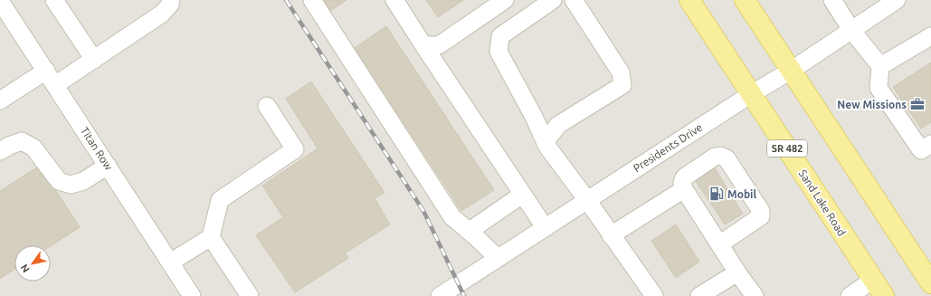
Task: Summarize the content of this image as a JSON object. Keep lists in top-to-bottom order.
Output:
{
  "streets": {
    "main road": ["SR 482", "Sand Lake Road"],
    "street": ["Presidents Drive", "Titan Row"]
  },
  "crossings": [
    ["Presidents Drive", "Sand Lake Road"]
  ],
  "places": {
    "office": ["New Missions"],
    "fuel station": ["Mobil"]
  },
  "north": "bottom left"
}
